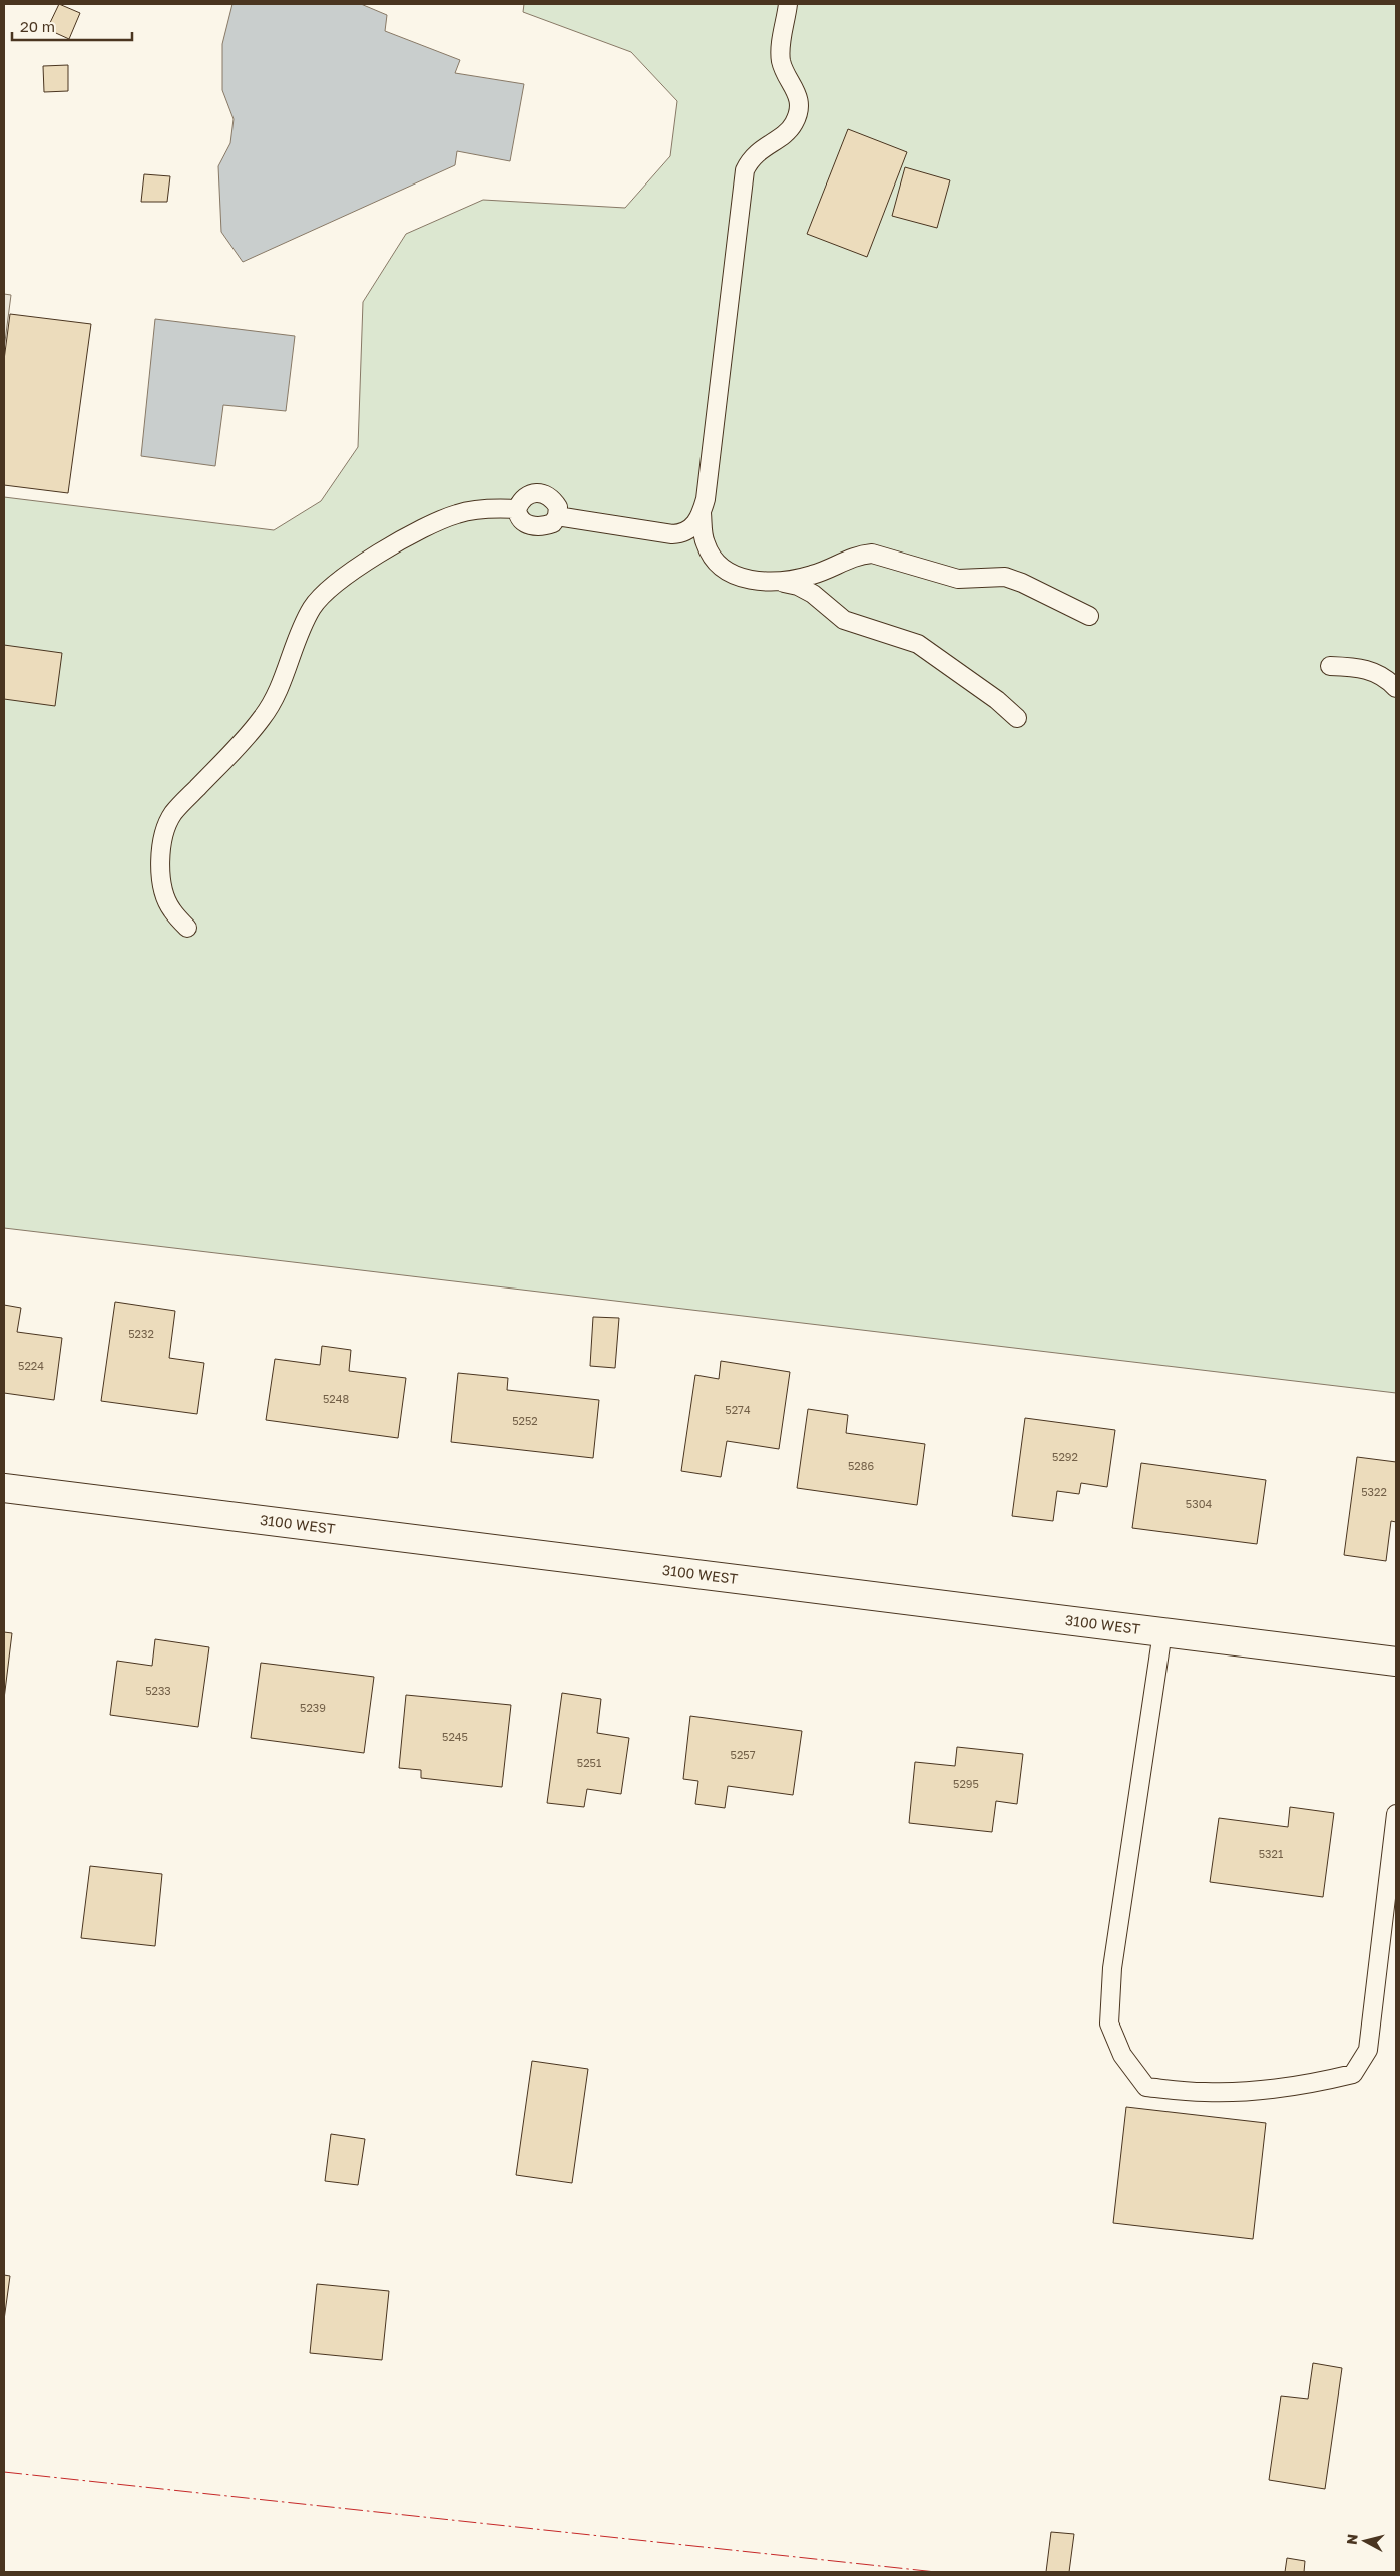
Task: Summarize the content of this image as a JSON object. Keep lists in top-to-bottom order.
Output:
{
  "streets": {
    "street": ["3100 WEST"]
  },
  "house_numbers": [
    "5232",
    "5224",
    "5248",
    "5274",
    "5252",
    "5292",
    "5286",
    "5322",
    "5304",
    "5233",
    "5239",
    "5245",
    "5257",
    "5251",
    "5295",
    "5321"
  ],
  "scale_bar": "20 m",
  "north": "left"
}
